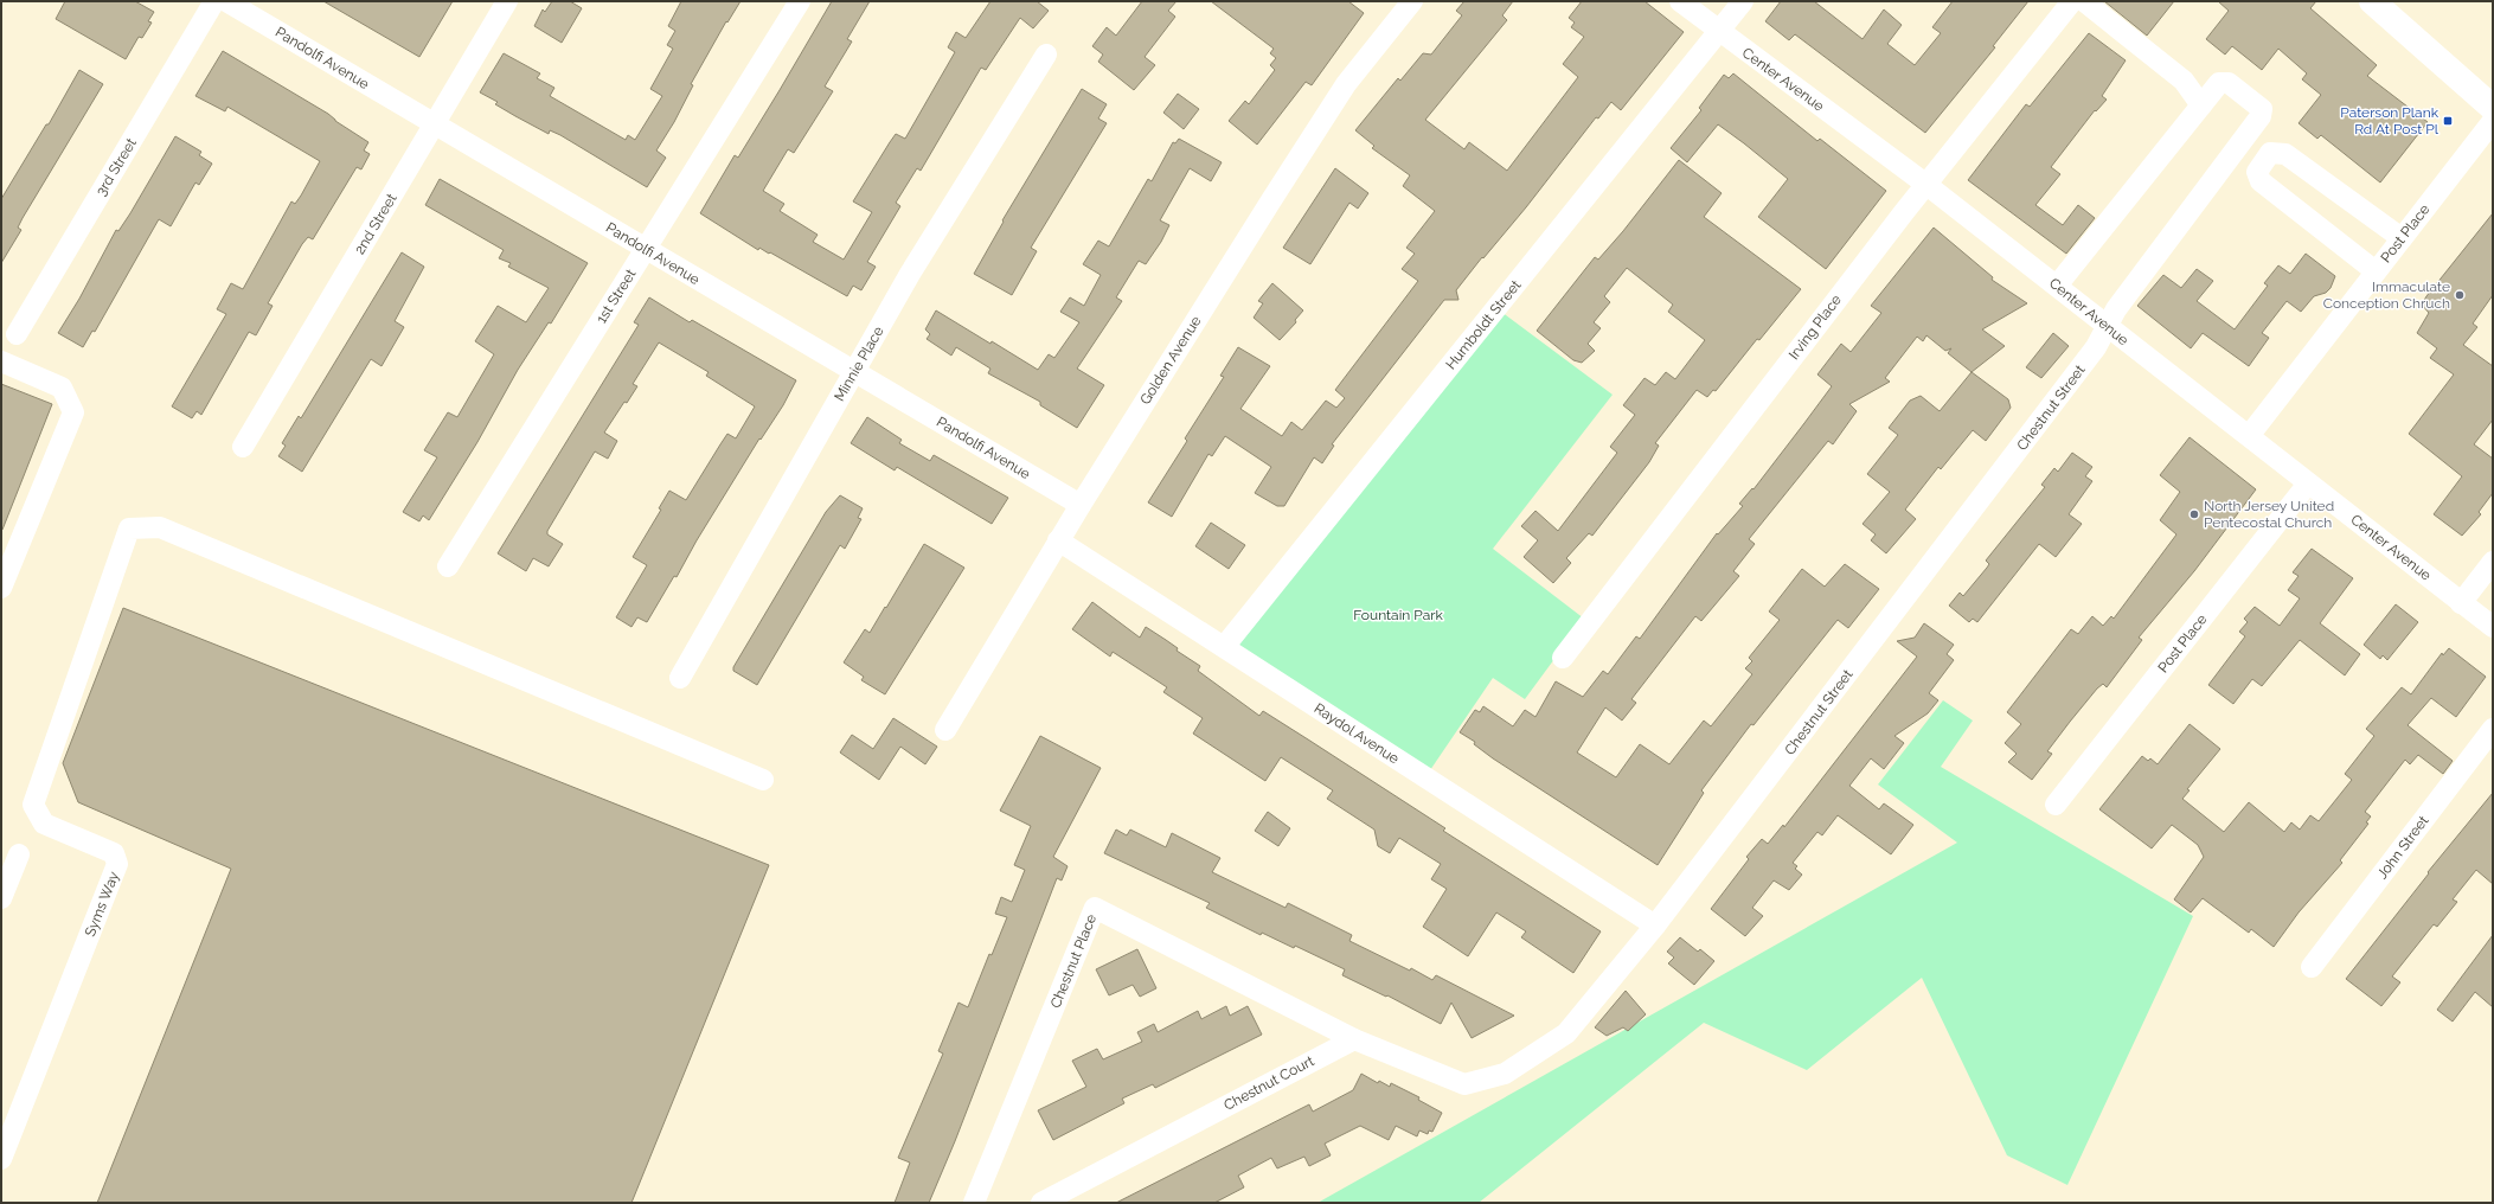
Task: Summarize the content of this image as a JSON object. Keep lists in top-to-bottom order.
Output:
{
  "streets": {
    "street": [
      "Pandolfi Avenue",
      "Center Avenue",
      "3rd Street",
      "2nd Street",
      "Post Place",
      "1st Street",
      "Humboldt Street",
      "Irving Place",
      "Golden Avenue",
      "Minnie Place",
      "Chestnut Street",
      "Raydol Avenue",
      "John Street",
      "Syms Way",
      "Chestnut Place",
      "Chestnut Court"
    ]
  },
  "crossings": [
    ["Pandolfi Avenue", "2nd Street"],
    ["Pandolfi Avenue", "1st Street"],
    ["Pandolfi Avenue", "Golden Avenue"],
    ["Pandolfi Avenue", "Minnie Place"],
    ["Center Avenue", "Post Place"],
    ["Center Avenue", "Humboldt Street"],
    ["Center Avenue", "Irving Place"],
    ["Center Avenue", "Chestnut Street"],
    ["Humboldt Street", "Raydol Avenue"],
    ["Golden Avenue", "Raydol Avenue"],
    ["Chestnut Street", "Raydol Avenue"],
    ["Chestnut Street", "Chestnut Place"],
    ["Chestnut Street", "Chestnut Court"],
    ["Chestnut Place", "Chestnut Court"]
  ],
  "parks": ["Fountain Park"],
  "places": {
    "transit": ["Paterson Plank Rd At Post Pl"],
    "other": ["Immaculate Conception Chruch", "North Jersey United Pentecostal Church"]
  }
}
